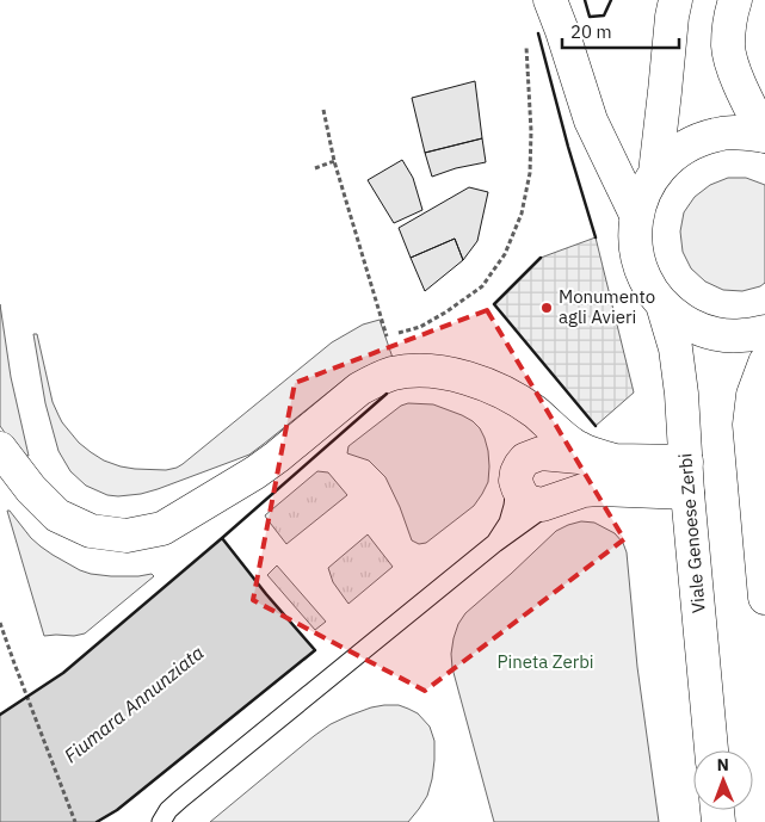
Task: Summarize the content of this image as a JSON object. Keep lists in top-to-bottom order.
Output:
{
  "streets": {
    "street": ["Viale Genoese Zerbi"]
  },
  "water": ["Fiumara Annunziata"],
  "parks": ["Pineta Zerbi"],
  "places": ["Monumento agli Avieri"],
  "scale_bar": "20 m",
  "north": "top"
}
